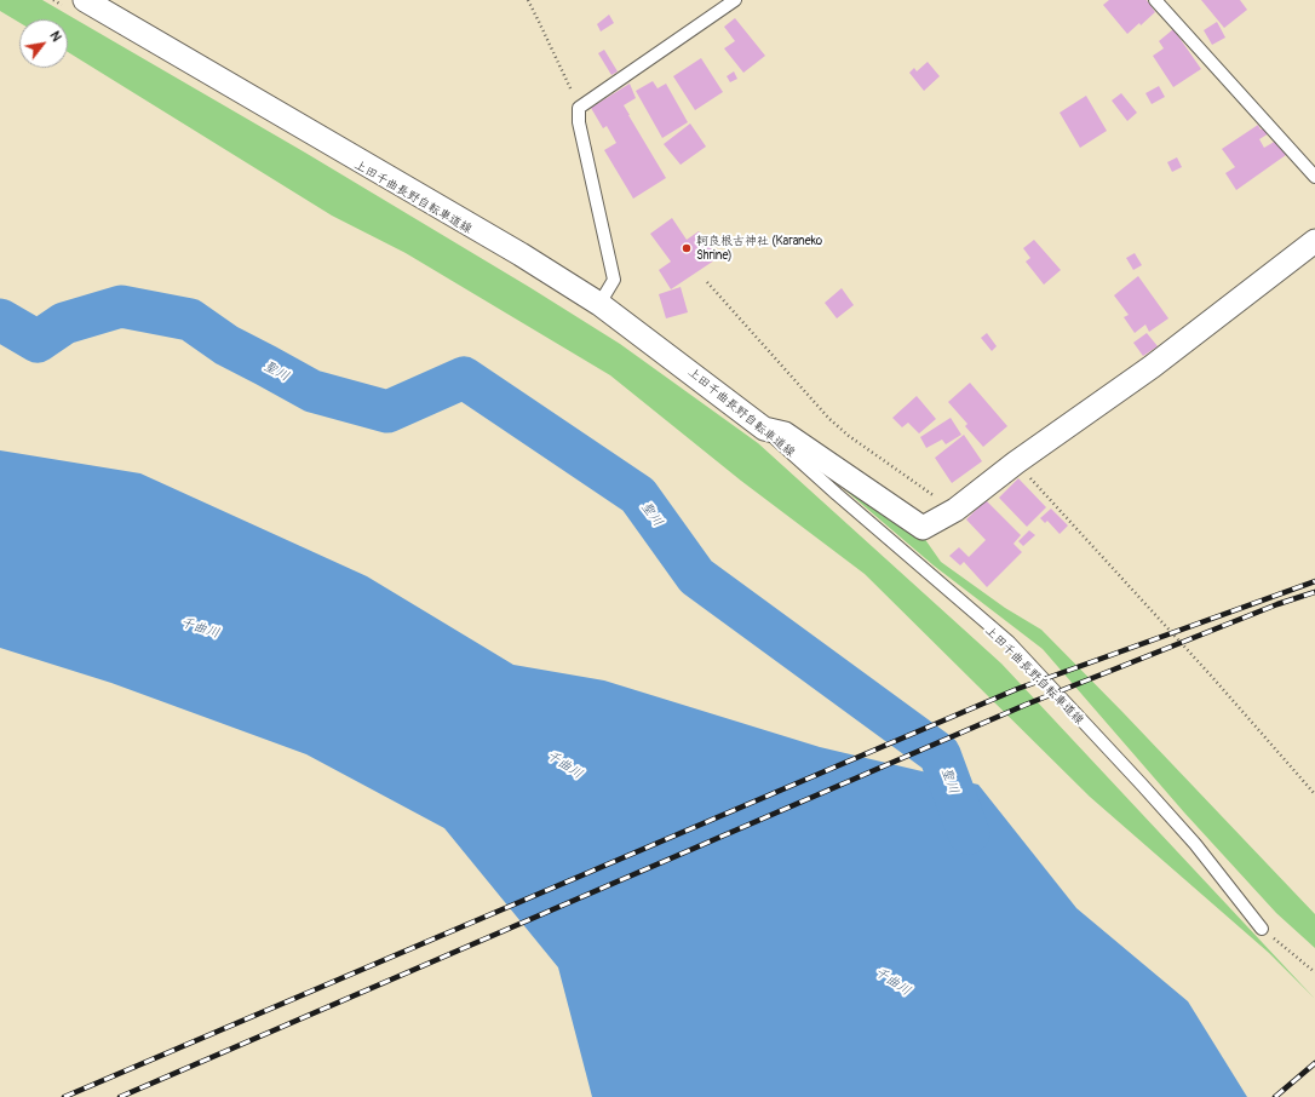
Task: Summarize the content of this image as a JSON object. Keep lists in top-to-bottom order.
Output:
{
  "water": ["聖川", "千曲川"],
  "places": ["軻良根古神社 (Karaneko Shrine)"],
  "north": "top right"
}
